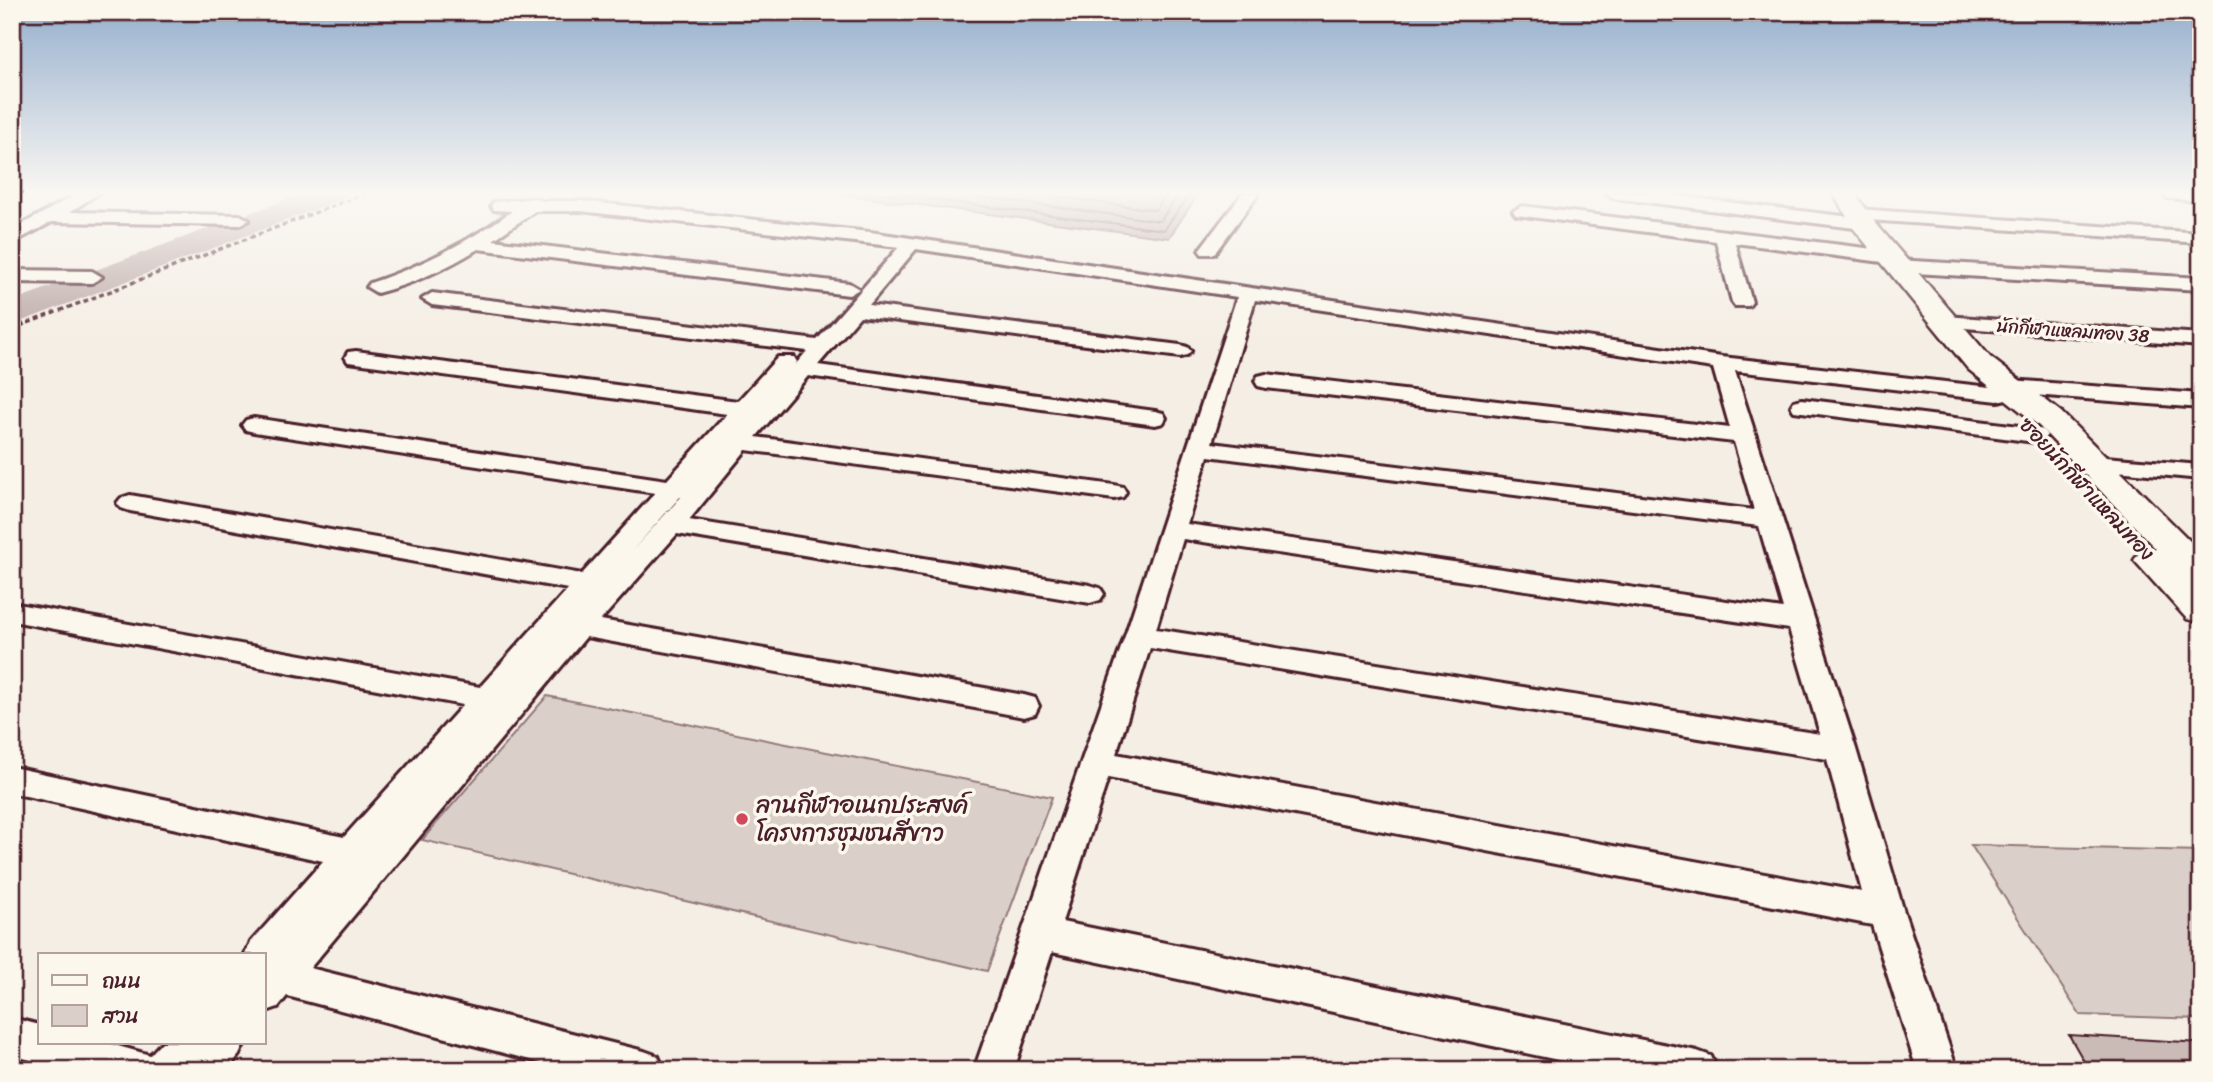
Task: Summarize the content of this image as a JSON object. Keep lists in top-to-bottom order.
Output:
{
  "streets": {
    "street": ["นักกีฬาแหลมทอง 38", "ซอยนักกีฬาแหลมทอง"]
  },
  "crossings": [
    ["นักกีฬาแหลมทอง 38", "ซอยนักกีฬาแหลมทอง"]
  ],
  "places": ["ลานกีฬาอเนกประสงค์ โครงการชุมชนสีขาว"],
  "legend": ["ถนน", "สวน"]
}
